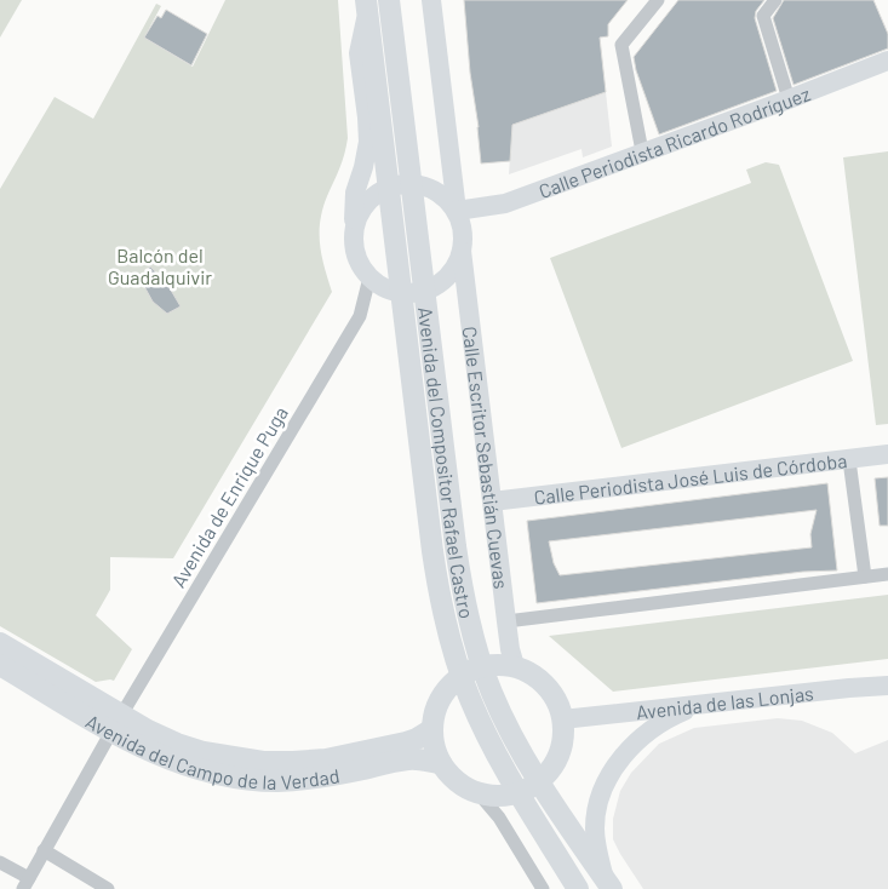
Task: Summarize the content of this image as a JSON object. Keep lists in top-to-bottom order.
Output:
{
  "streets": {
    "main road": ["Avenida del Compositor Rafael Castro", "Avenida del Campo de la Verdad"],
    "street": [
      "Calle Periodista Ricardo Rodríguez",
      "Calle Escritor Sebastián Cuevas",
      "Calle Periodista José Luis de Córdoba",
      "Avenida de Enrique Puga",
      "Avenida de las Lonjas"
    ]
  },
  "crossings": [
    ["Calle Periodista Ricardo Rodríguez", "Calle Escritor Sebastián Cuevas"],
    ["Calle Escritor Sebastián Cuevas", "Calle Periodista José Luis de Córdoba"],
    ["Avenida del Compositor Rafael Castro", "Avenida de Enrique Puga"],
    ["Avenida de Enrique Puga", "Avenida del Campo de la Verdad"]
  ],
  "parks": ["Balcón del Guadalquivir"]
}
